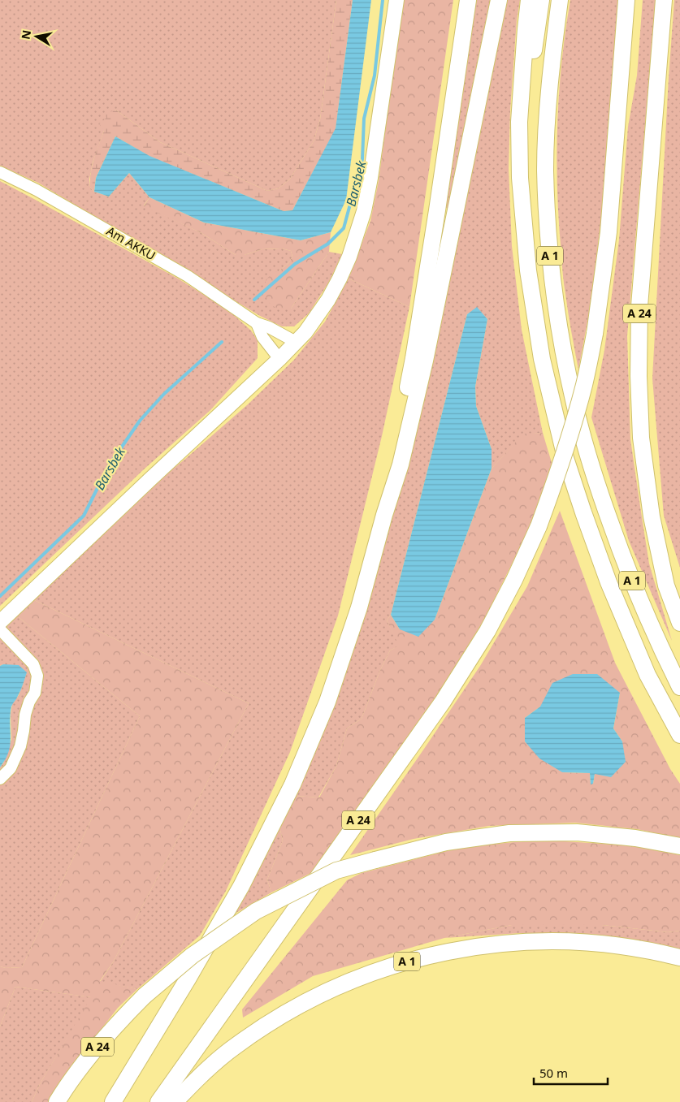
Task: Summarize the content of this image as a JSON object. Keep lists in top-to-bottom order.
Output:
{
  "streets": {
    "highway": ["A 1", "A 24"],
    "street": ["Am AKKU"]
  },
  "water": ["Barsbek"],
  "scale_bar": "50 m",
  "north": "left"
}
